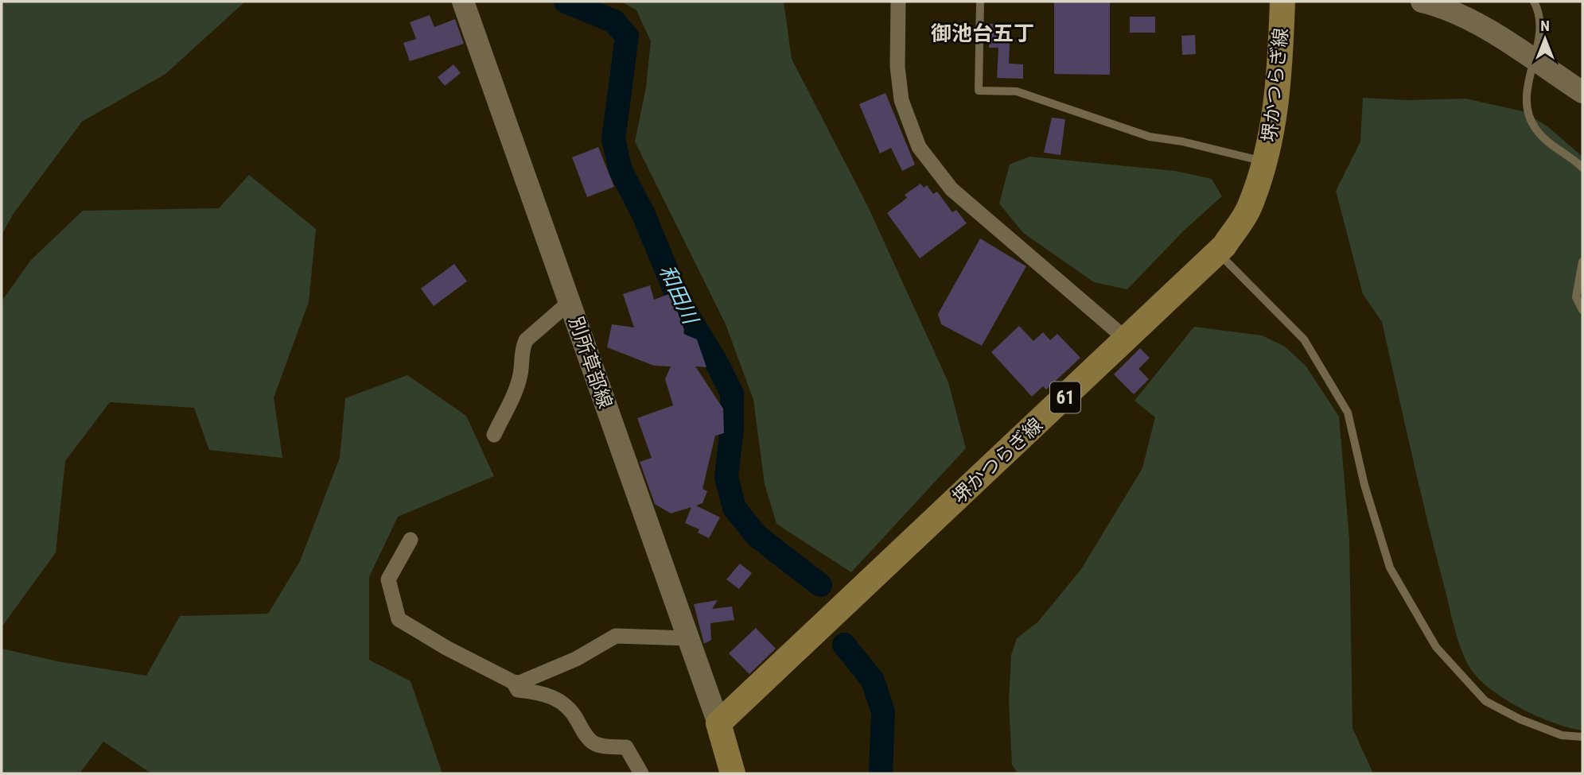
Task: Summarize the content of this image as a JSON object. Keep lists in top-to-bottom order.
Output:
{
  "streets": {
    "main road": ["堺かつらぎ線", "別所草部線", "61"]
  },
  "crossings": [
    ["堺かつらぎ線", "別所草部線"]
  ],
  "districts": ["御池台五丁"],
  "water": ["和田川"],
  "north": "top"
}
